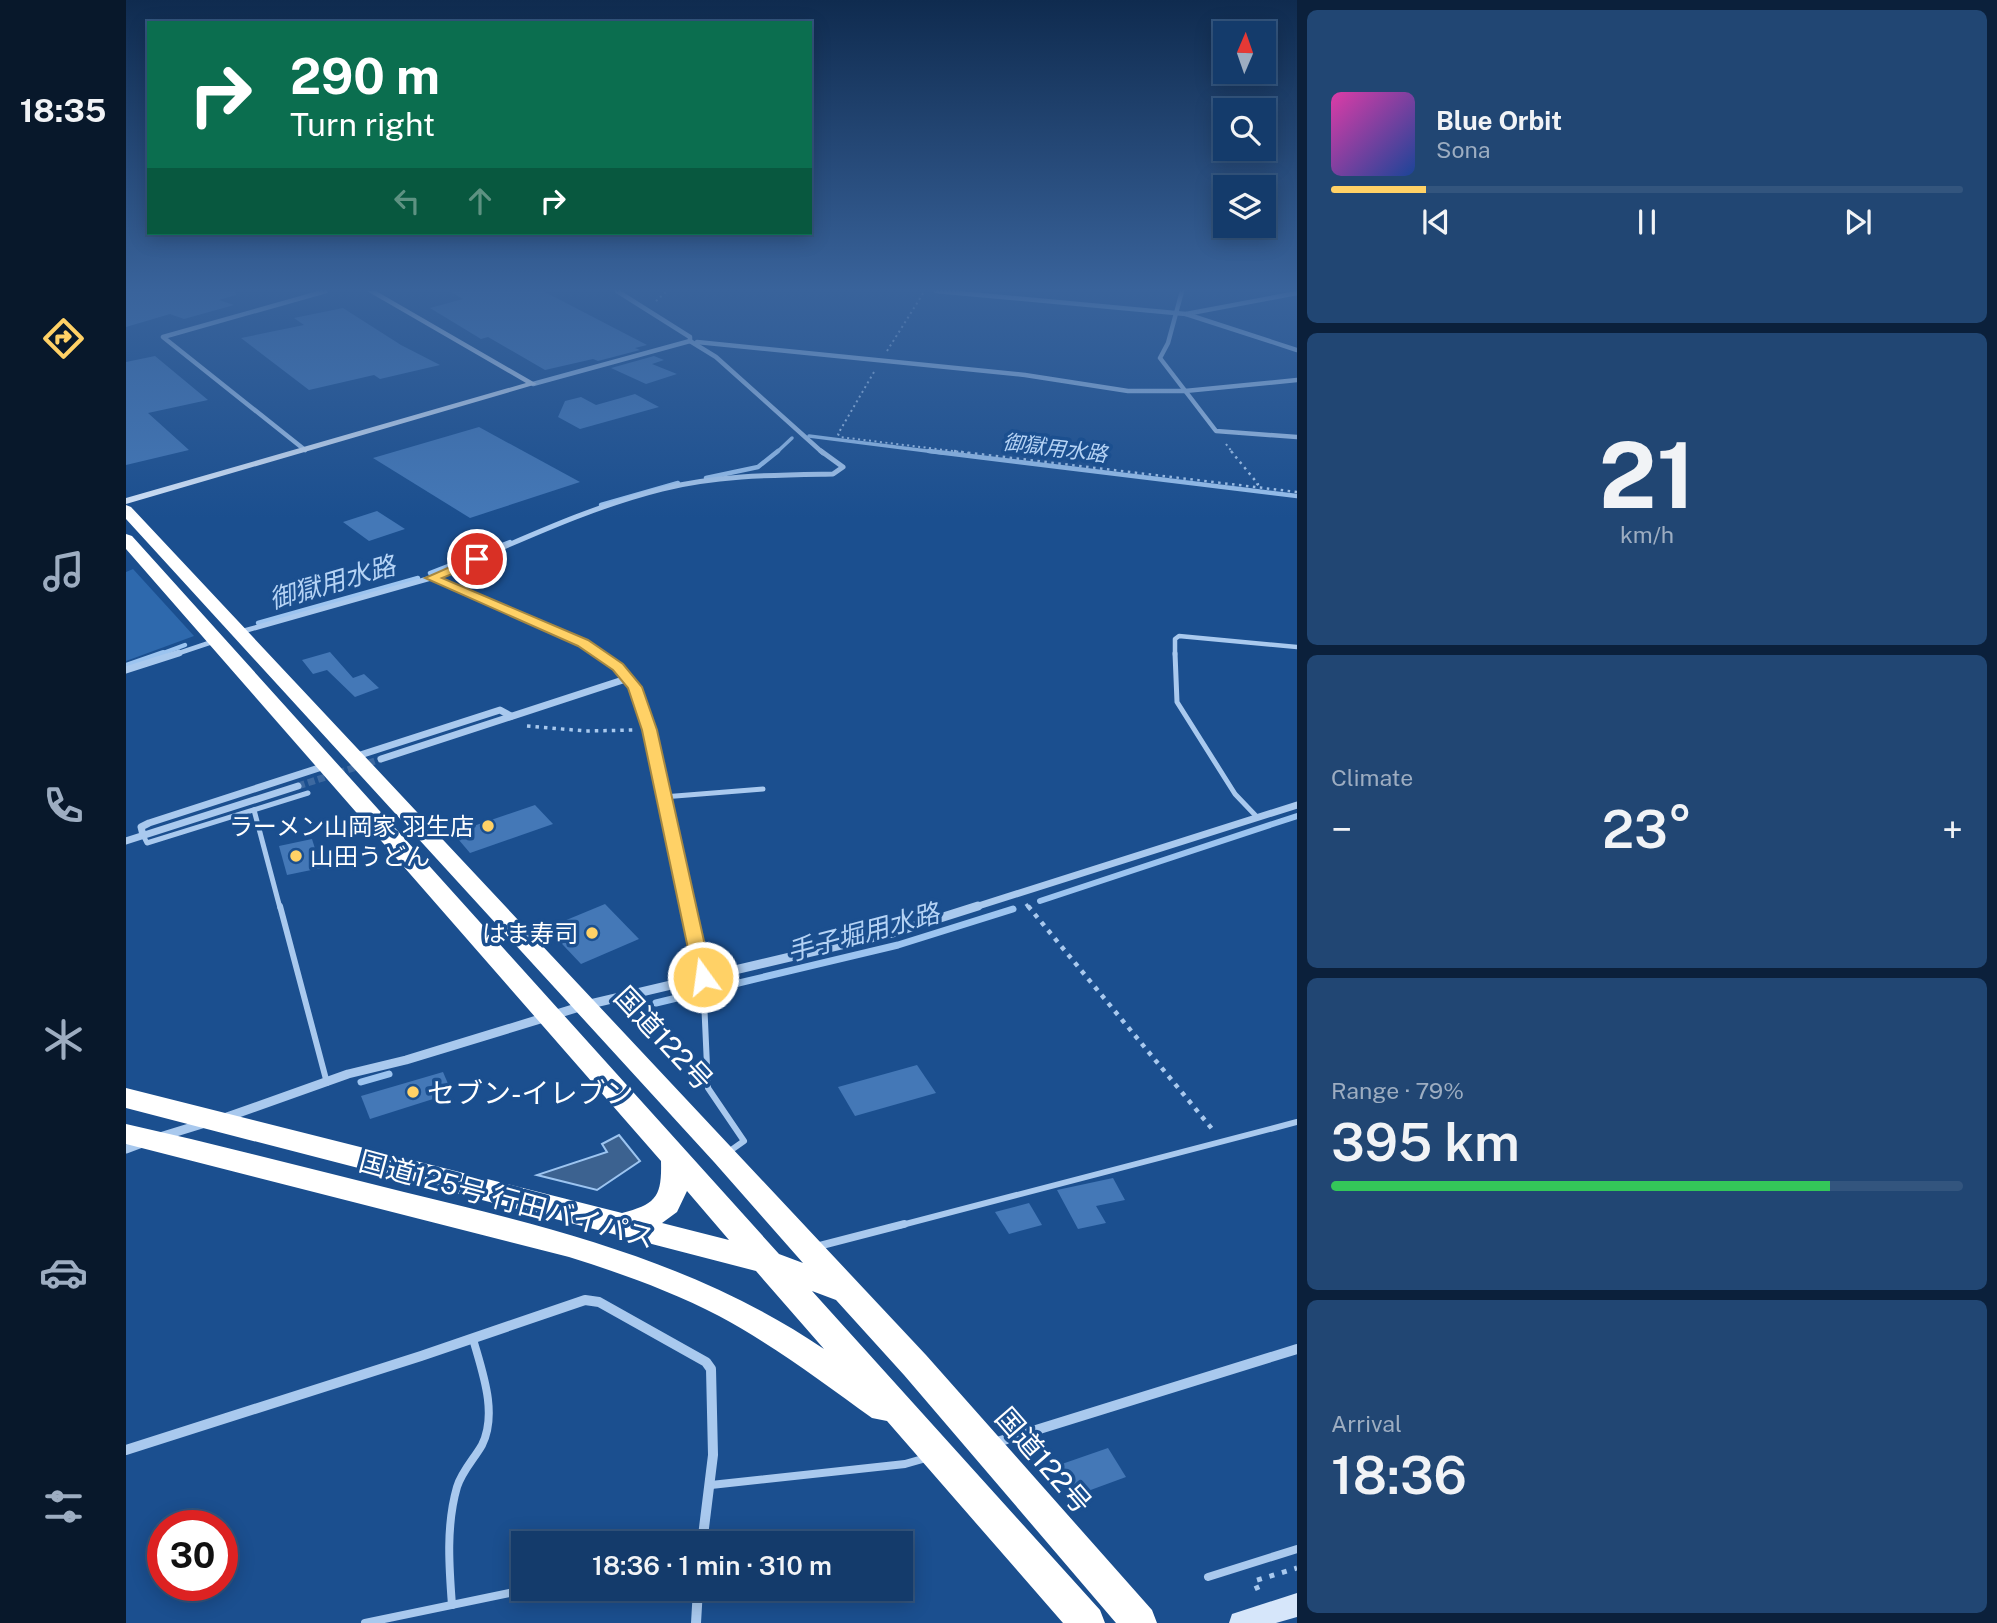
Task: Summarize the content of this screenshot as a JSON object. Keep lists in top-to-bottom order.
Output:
{
  "streets": {
    "highway": ["国道122号", "国道125号 行田バイパス"]
  },
  "crossings": [
    ["国道122号", "国道125号 行田バイパス"]
  ],
  "water": ["御獄用水路", "手子堀用水路"],
  "places": [
    "ラーメン山岡家 羽生店",
    "山田うどん",
    "はま寿司",
    "セブン-イレブン"
  ],
  "north": "top",
  "page": {
    "tabs": "18:35",
    "turn": ["290 m", "Turn right"],
    "song": ["Blue Orbit", "Sona"],
    "tile": [
      ["21", "km/h"],
      "Climate",
      ["Range · 79%", "395 km"],
      ["Arrival", "18:36"]
    ],
    "heat": ["−", "23°", "+"],
    "limit": "30",
    "trip": "18:36 · 1 min · 310 m"
  }
}
